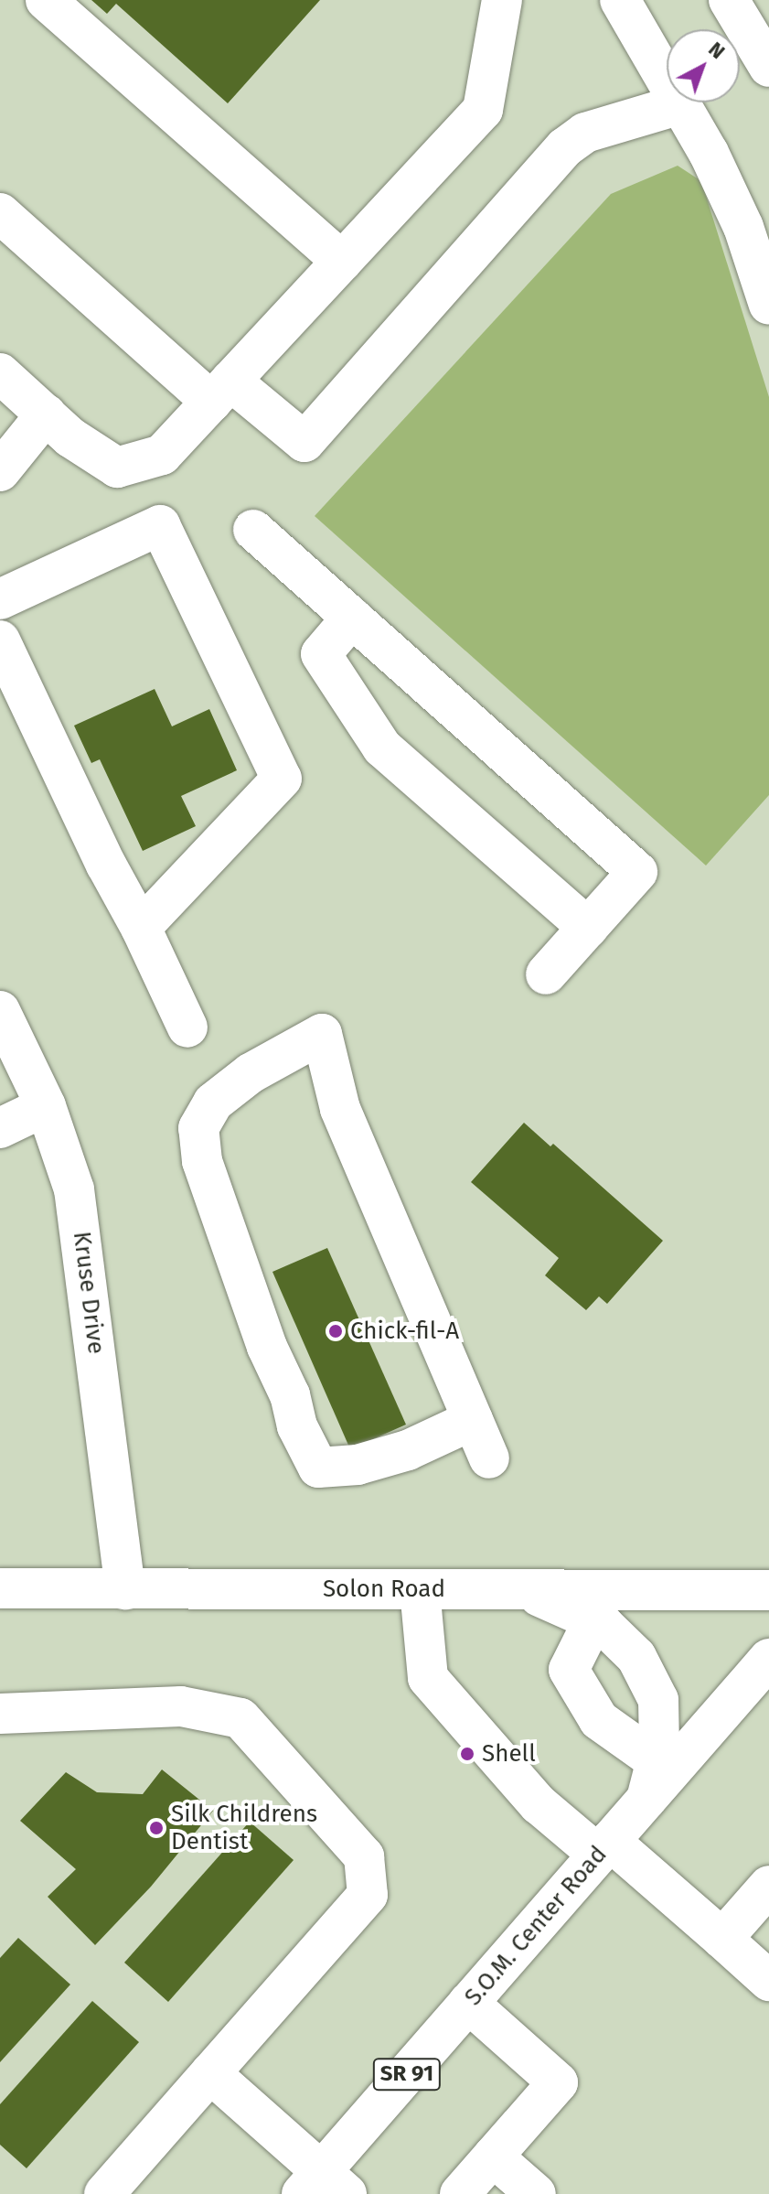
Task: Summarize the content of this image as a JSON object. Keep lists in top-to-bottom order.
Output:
{
  "streets": {
    "street": [
      "Kruse Drive",
      "Solon Road",
      "S.O.M. Center Road",
      "SR 91"
    ]
  },
  "crossings": [
    ["Kruse Drive", "Solon Road"]
  ],
  "places": ["Chick-fil-A", "Shell", "Silk Childrens Dentist"],
  "north": "top right"
}
